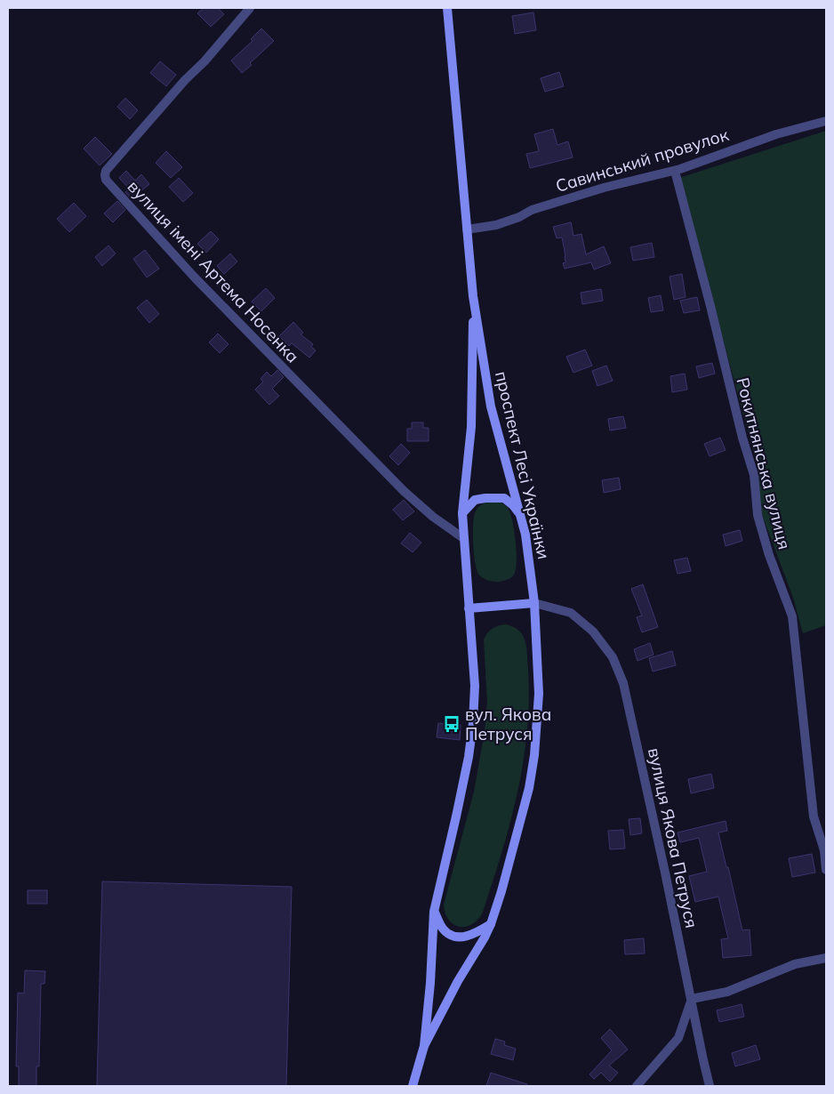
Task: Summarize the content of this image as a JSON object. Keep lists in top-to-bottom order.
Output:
{
  "streets": {
    "street": [
      "Савинський провулок",
      "вулиця імені Артема Носенка",
      "Рокитнянська вулиця",
      "проспект Лесі Українки",
      "вулиця Якова Петруся"
    ]
  },
  "crossings": [
    ["Савинський провулок", "Рокитнянська вулиця"],
    ["Савинський провулок", "проспект Лесі Українки"],
    ["вулиця імені Артема Носенка", "проспект Лесі Українки"],
    ["проспект Лесі Українки", "вулиця Якова Петруся"]
  ],
  "places": {
    "bus stop": ["вул. Якова Петруся"]
  }
}
